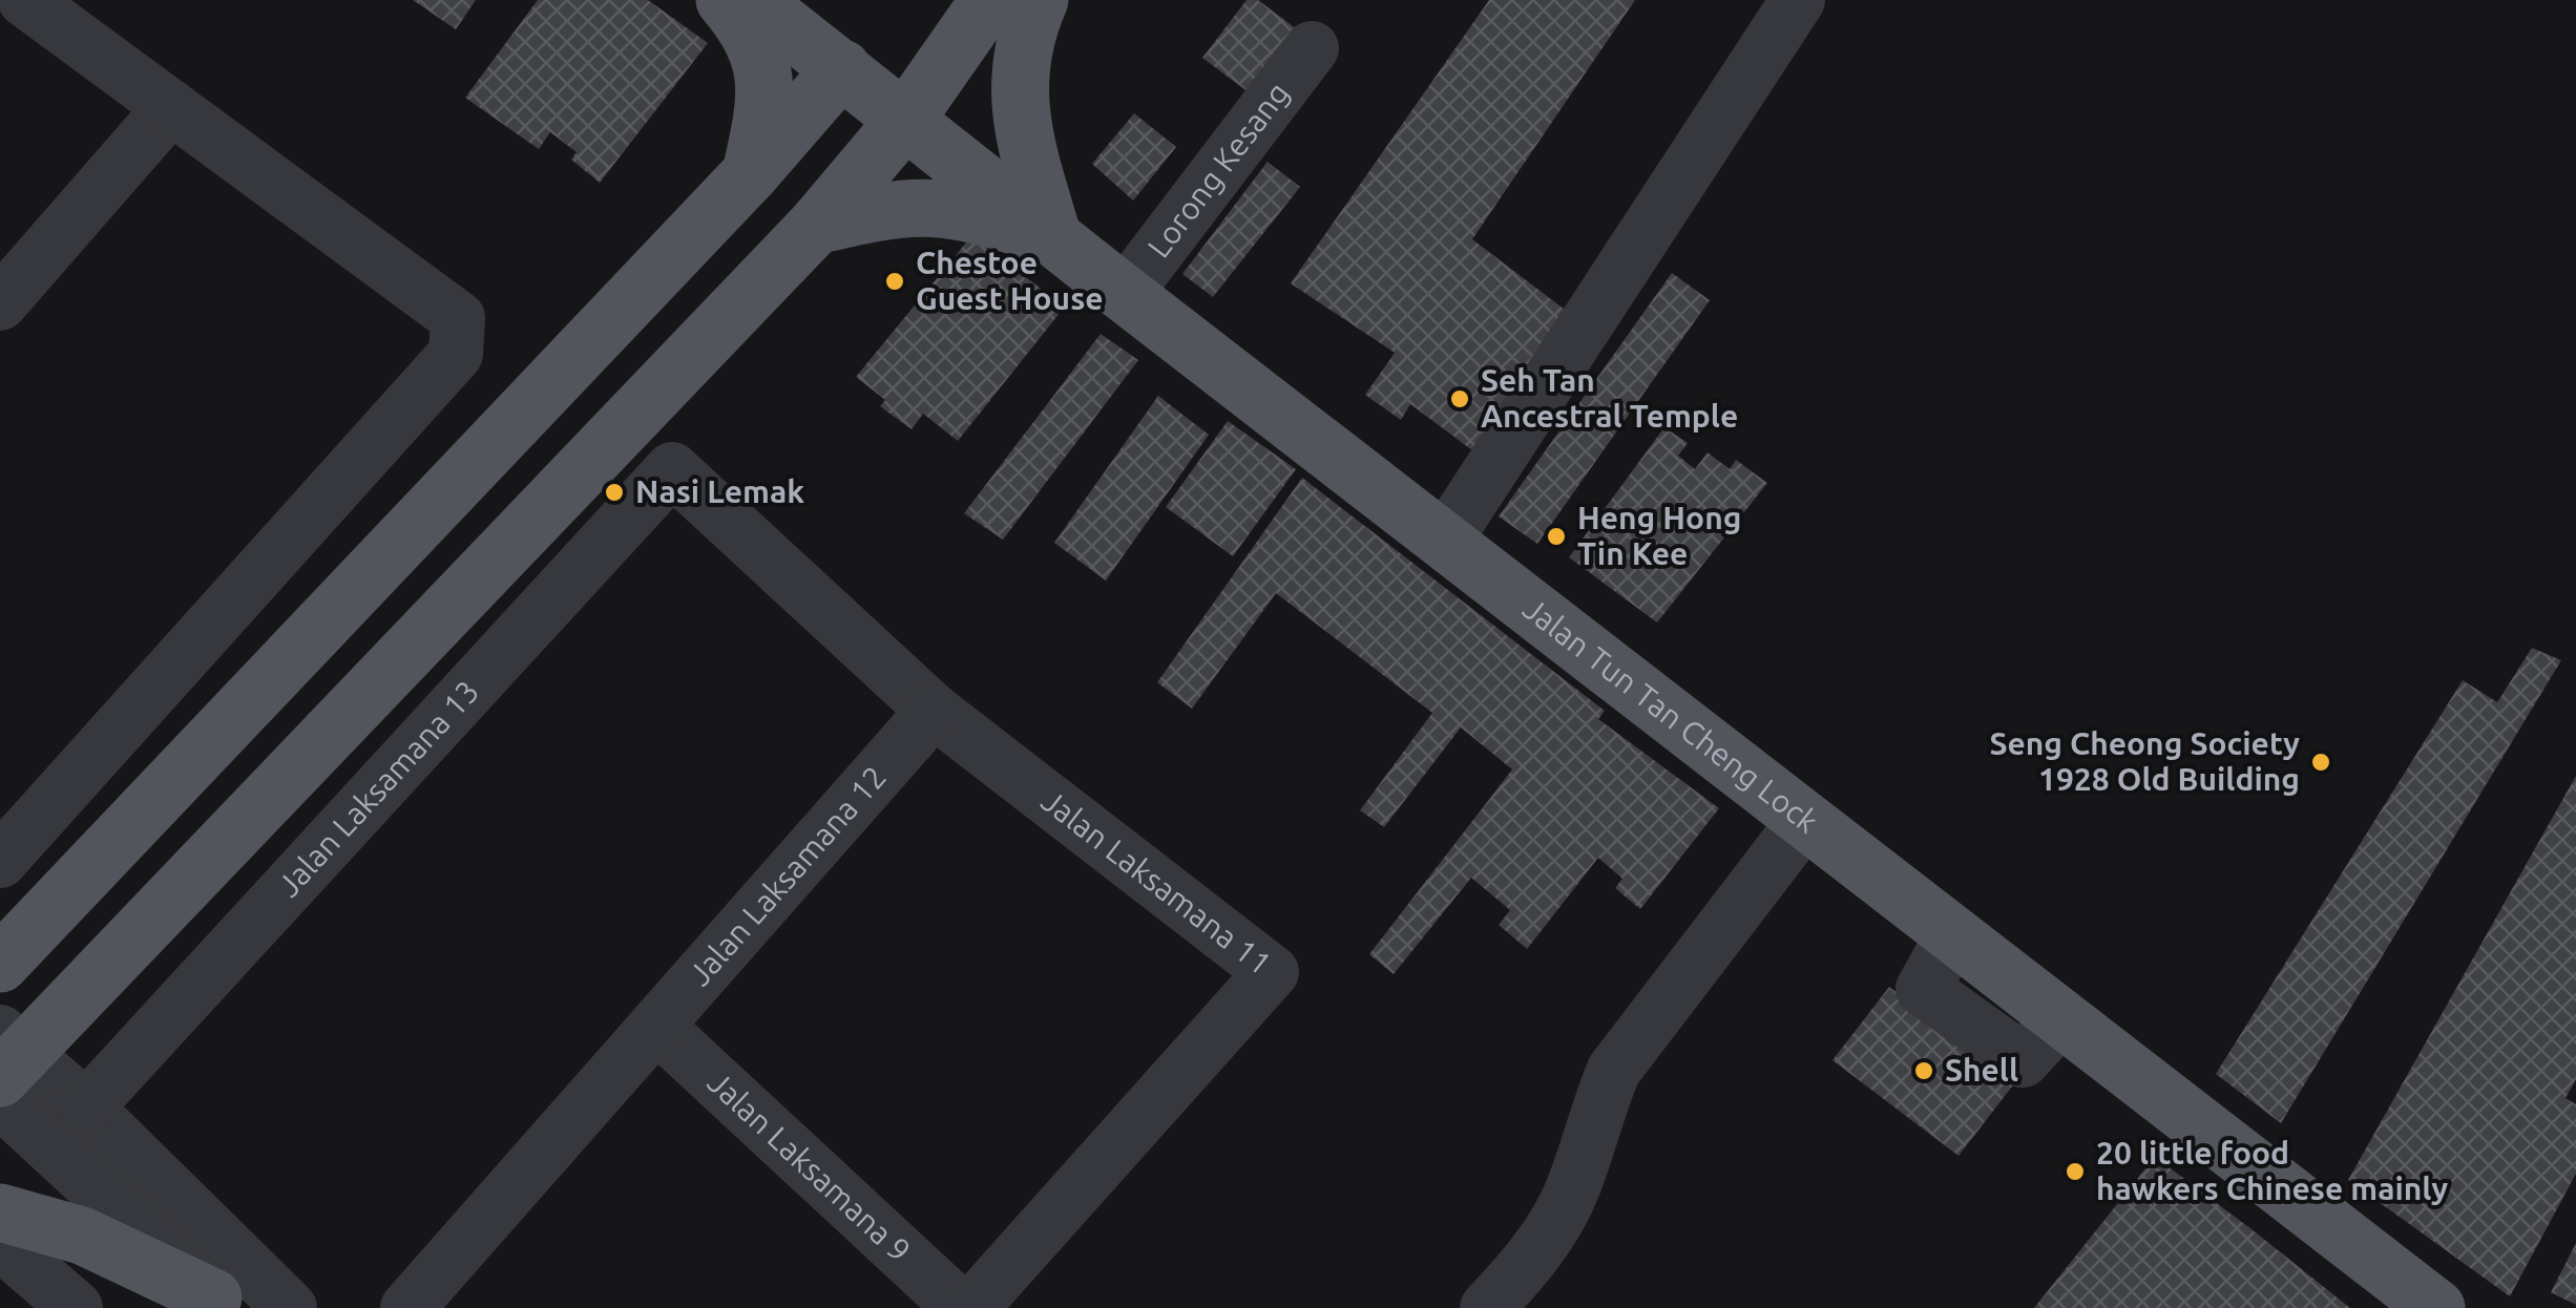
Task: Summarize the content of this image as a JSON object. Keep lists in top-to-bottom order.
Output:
{
  "streets": {
    "main road": ["Jalan Tun Tan Cheng Lock"],
    "street": [
      "Lorong Kesang",
      "Jalan Laksamana 13",
      "Jalan Laksamana 12",
      "Jalan Laksamana 11",
      "Jalan Laksamana 9"
    ]
  },
  "crossings": [
    ["Lorong Kesang", "Jalan Tun Tan Cheng Lock"],
    ["Jalan Laksamana 13", "Jalan Laksamana 12"],
    ["Jalan Laksamana 13", "Jalan Laksamana 11"],
    ["Jalan Laksamana 12", "Jalan Laksamana 11"],
    ["Jalan Laksamana 12", "Jalan Laksamana 9"]
  ],
  "places": [
    "Chestoe Guest House",
    "Seh Tan Ancestral Temple",
    "Nasi Lemak",
    "Heng Hong Tin Kee",
    "Seng Cheong Society 1928 Old Building",
    "Shell",
    "20 little food hawkers Chinese mainly"
  ]
}
